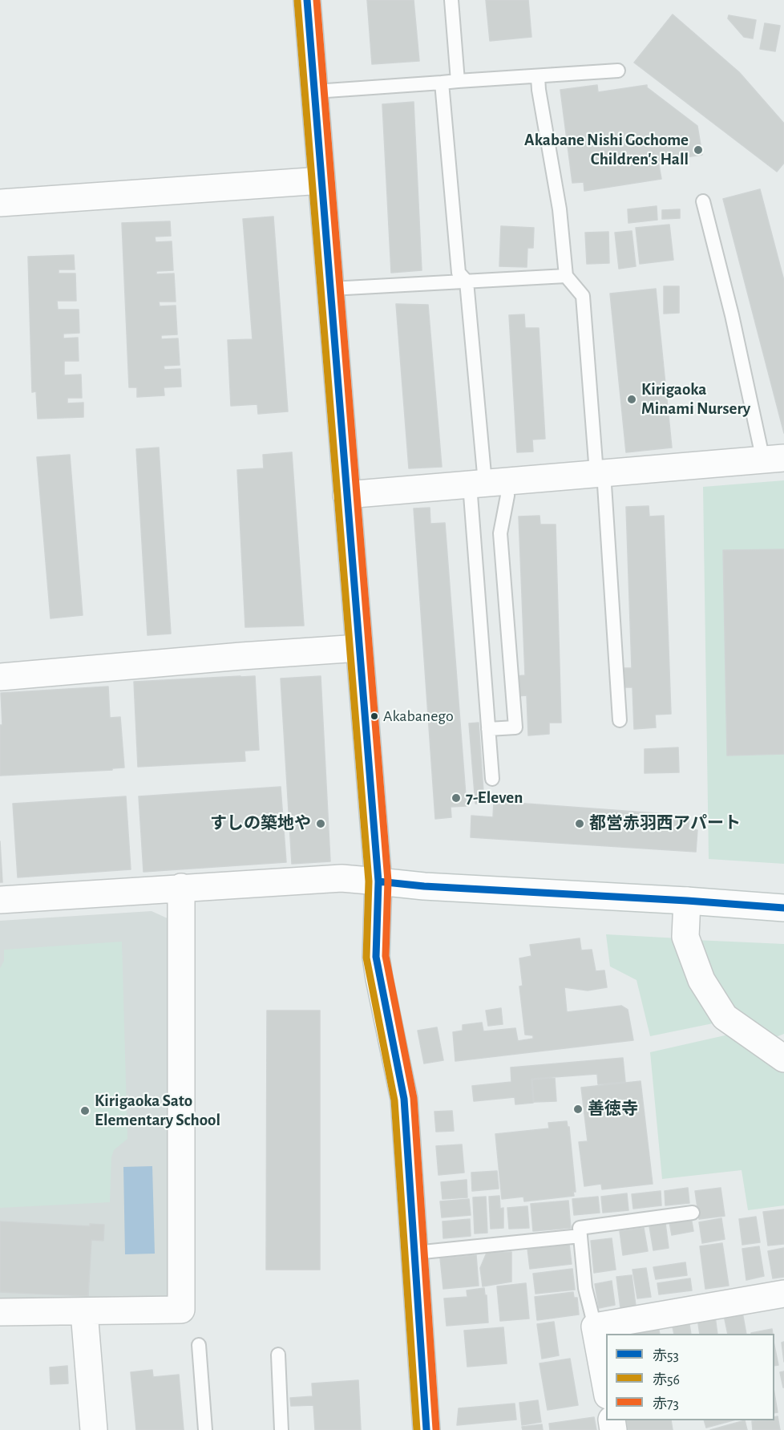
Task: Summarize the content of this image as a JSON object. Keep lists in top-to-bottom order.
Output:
{
  "places": [
    "Akabane Nishi Gochome Children's Hall",
    "Kirigaoka Minami Nursery",
    "Akabanego",
    "7-Eleven",
    "すしの築地や",
    "都営赤羽西アパート",
    "善徳寺",
    "Kirigaoka Sato Elementary School"
  ],
  "lines": ["transit line 赤53", "transit line 赤73", "transit line 赤56"],
  "legend": ["赤53", "赤56", "赤73"]
}
